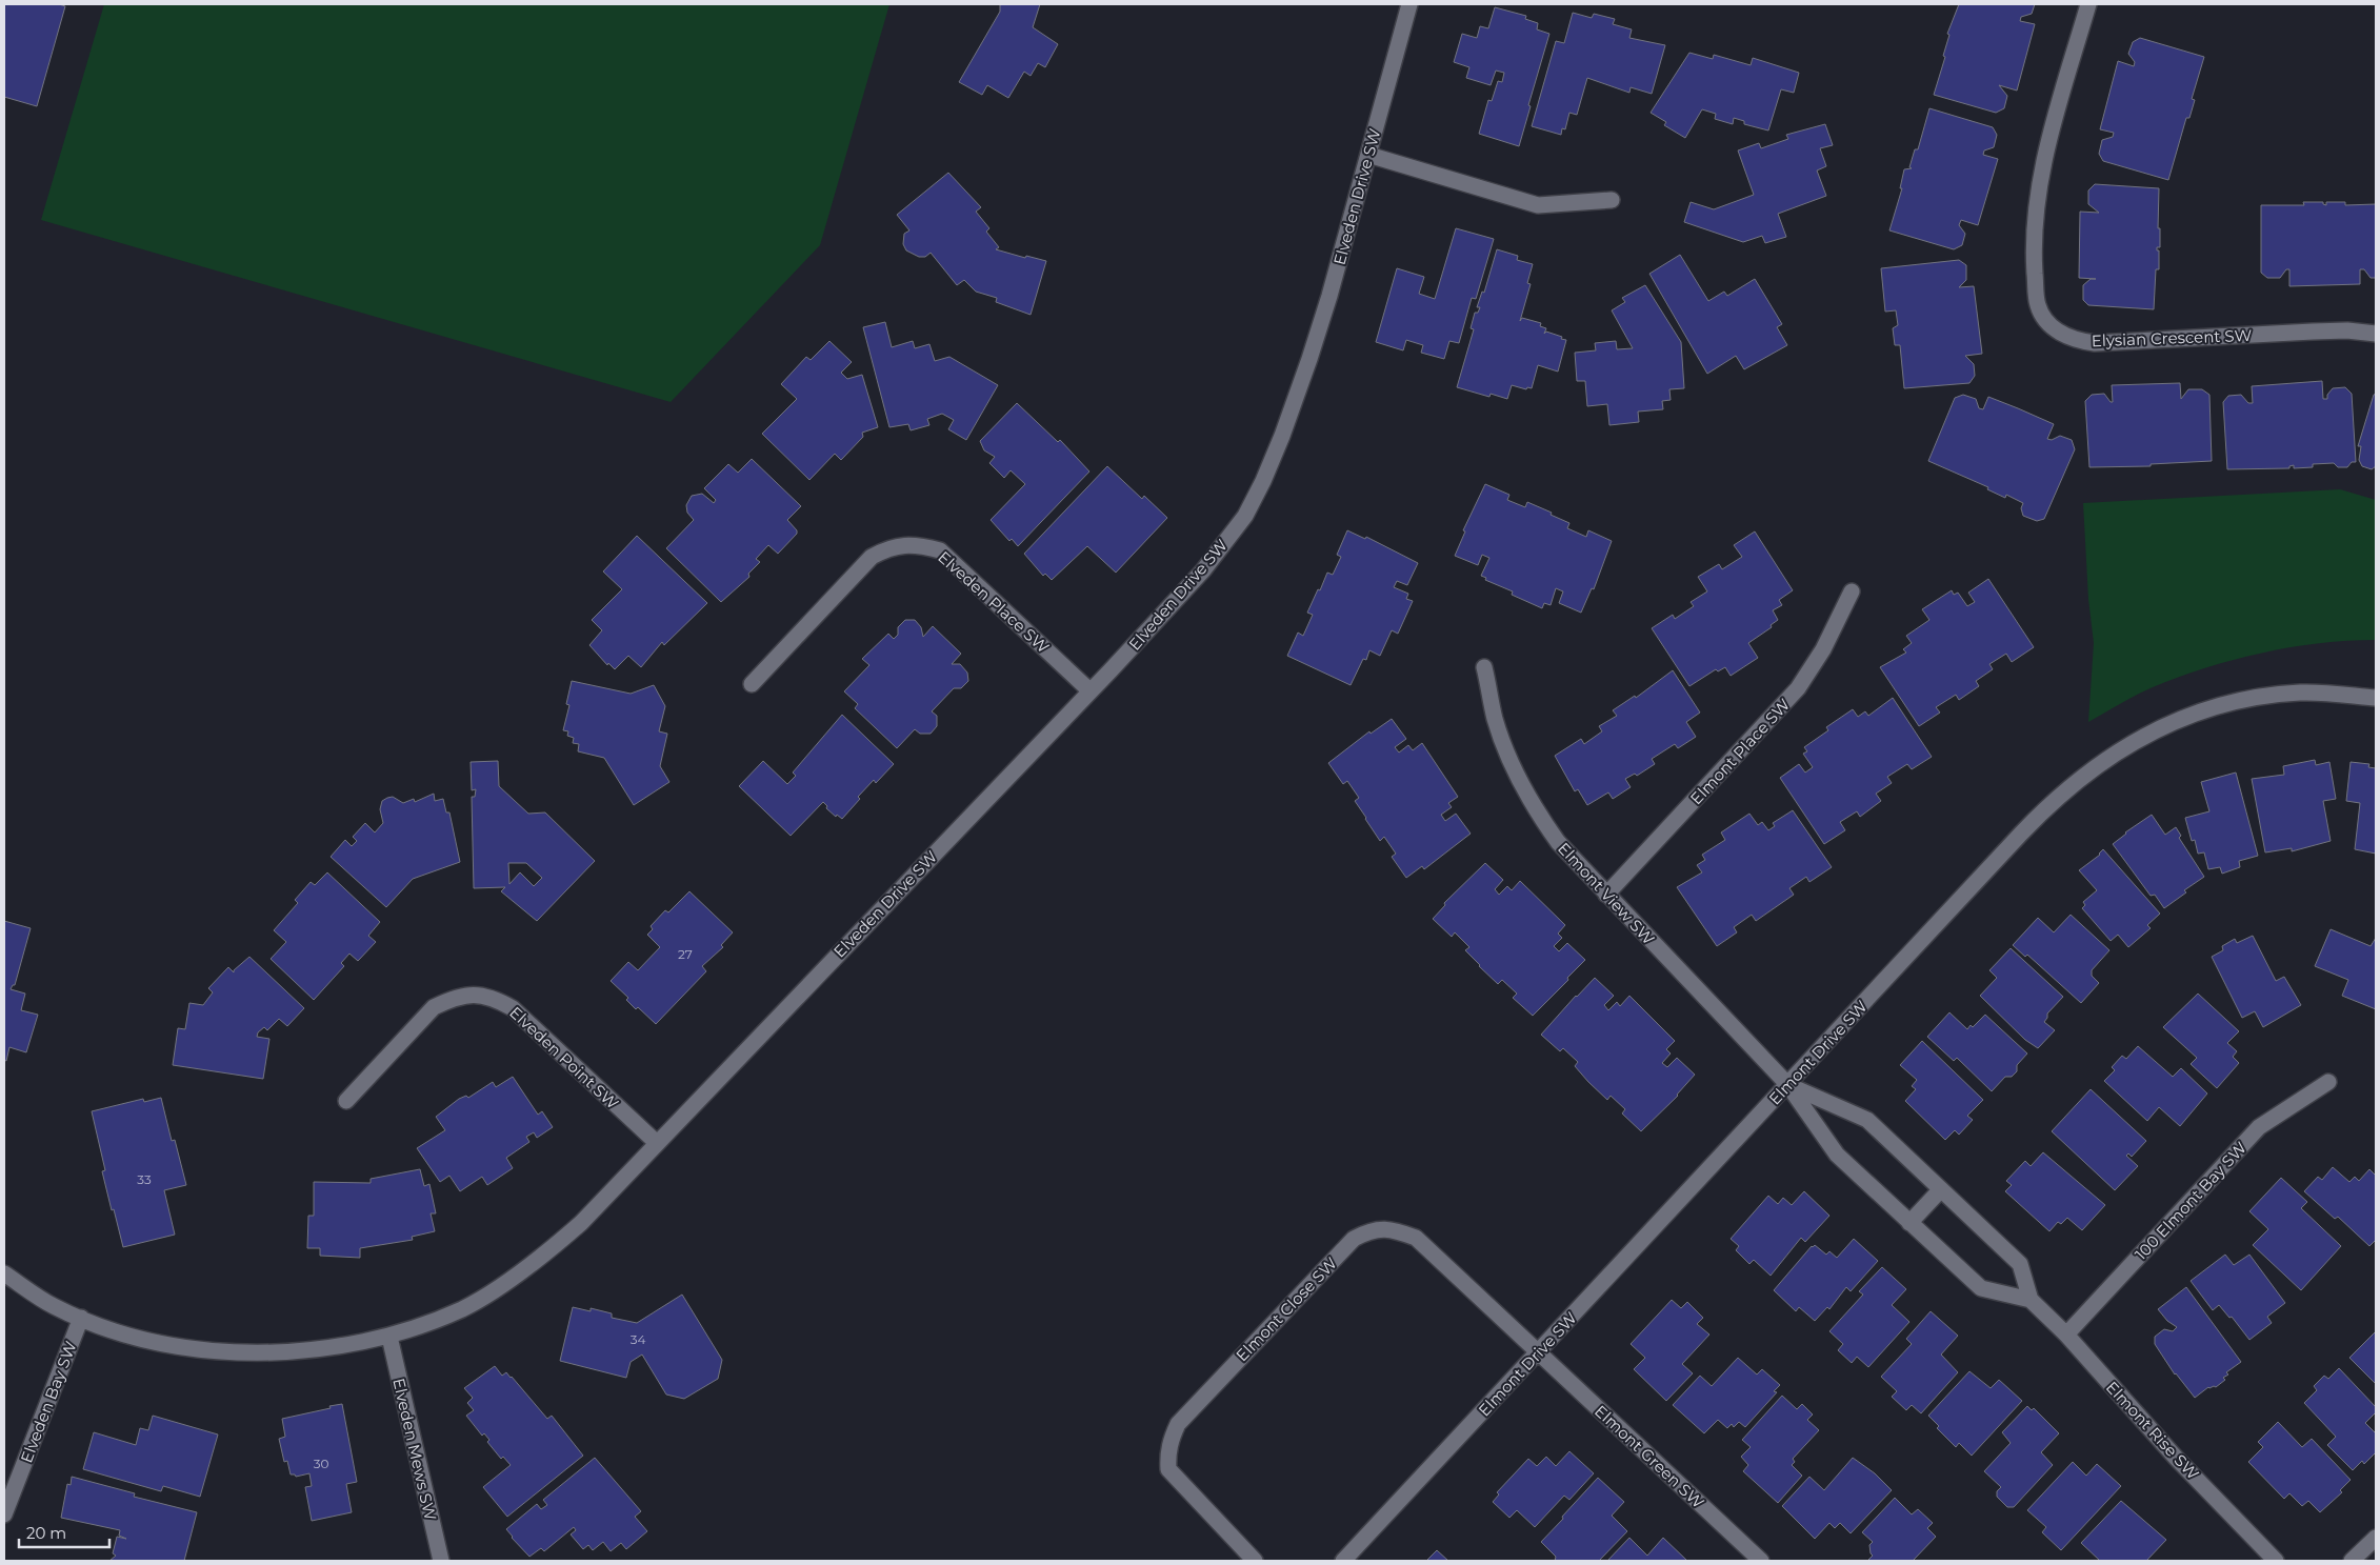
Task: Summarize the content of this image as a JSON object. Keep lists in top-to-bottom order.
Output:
{
  "streets": {
    "street": [
      "Elveden Drive SW",
      "Elysian Crescent SW",
      "Elveden Place SW",
      "Elmont Place SW",
      "Elmont View SW",
      "Elmont Drive SW",
      "Elveden Point SW",
      "100 Elmont Bay SW",
      "Elmont Close SW",
      "Elveden Bay SW",
      "Elmont Rise SW",
      "Elveden Mews SW",
      "Elmont Green SW"
    ]
  },
  "crossings": [
    ["Elveden Drive SW", "Elveden Place SW"],
    ["Elveden Drive SW", "Elveden Point SW"],
    ["Elveden Drive SW", "Elveden Bay SW"],
    ["Elveden Drive SW", "Elveden Mews SW"],
    ["Elmont Place SW", "Elmont View SW"],
    ["Elmont View SW", "Elmont Drive SW"],
    ["Elmont View SW", "Elmont Rise SW"],
    ["Elmont Drive SW", "Elmont Close SW"],
    ["Elmont Drive SW", "Elmont Rise SW"],
    ["Elmont Drive SW", "Elmont Green SW"],
    ["100 Elmont Bay SW", "Elmont Rise SW"],
    ["Elmont Close SW", "Elmont Green SW"]
  ],
  "house_numbers": [
    "27",
    "33",
    "34",
    "30"
  ],
  "scale_bar": "20 m"
}
